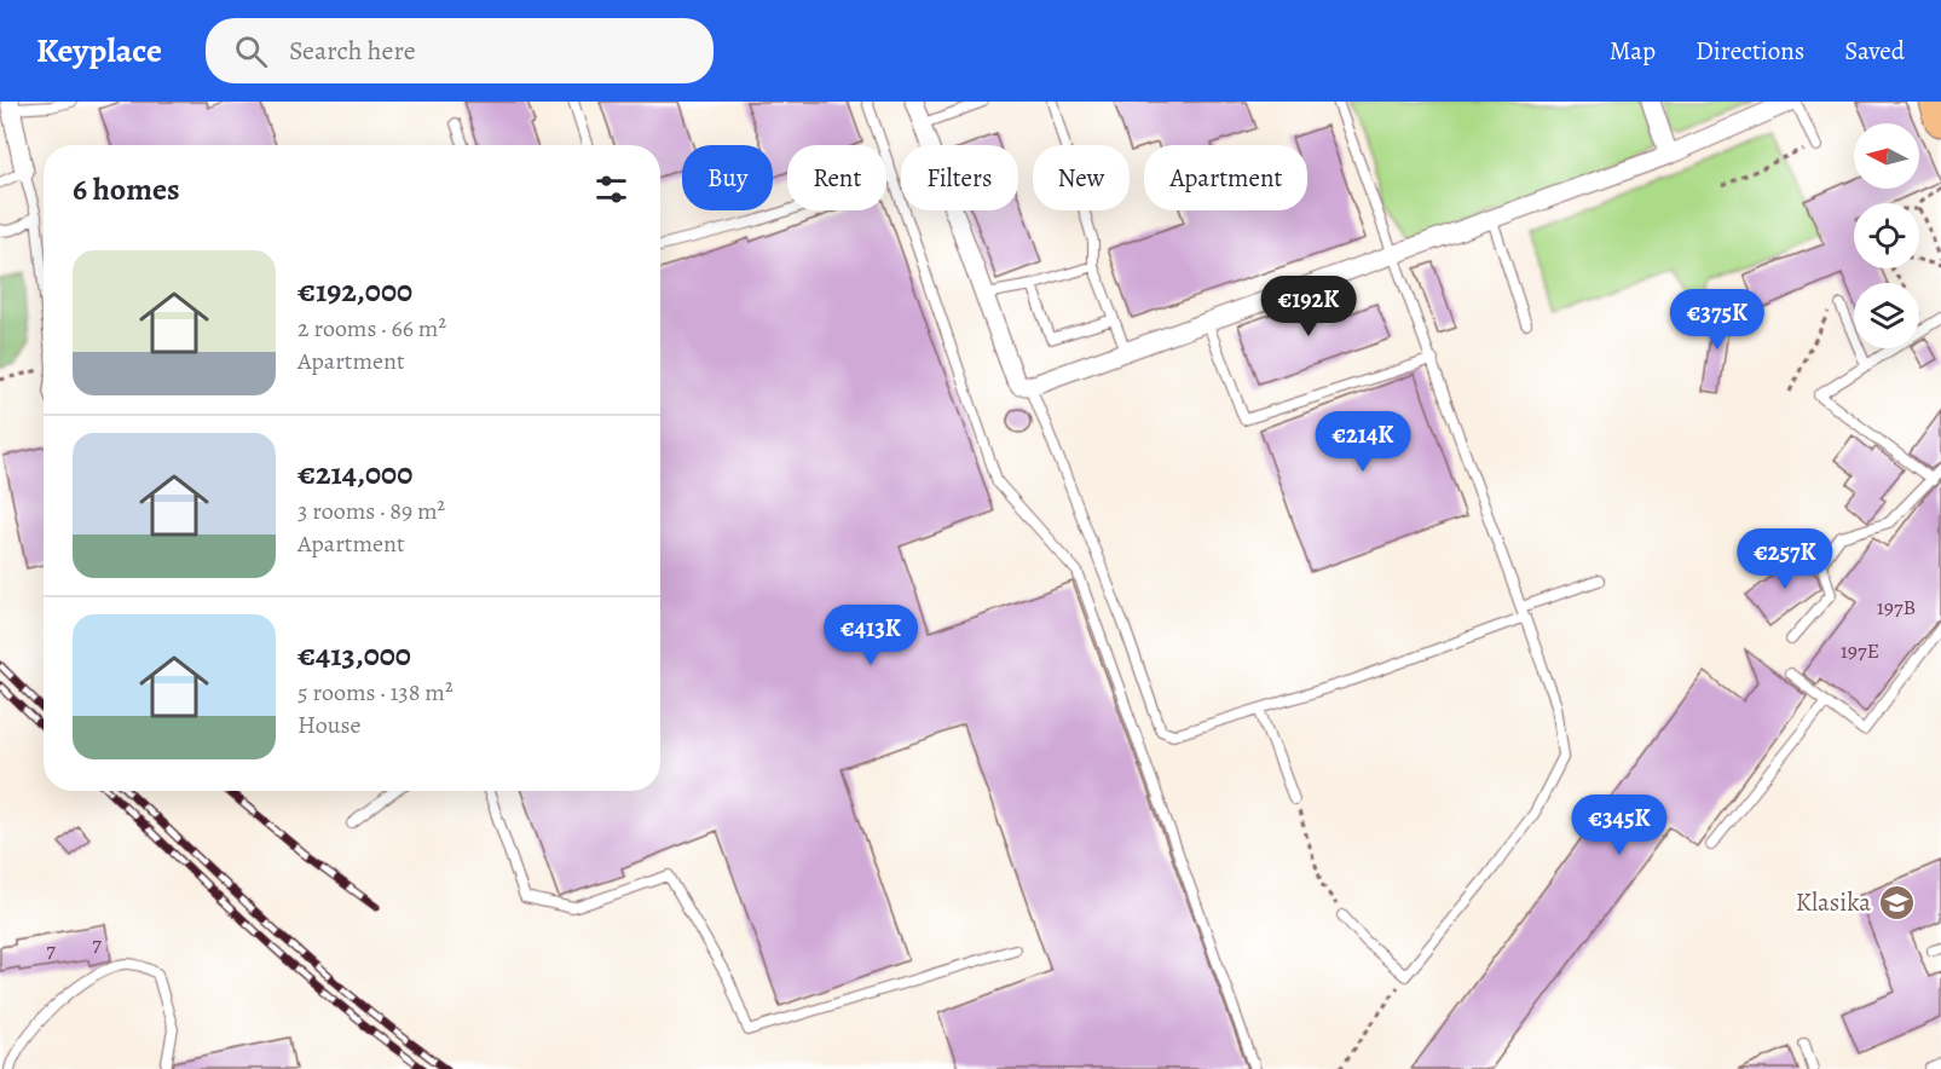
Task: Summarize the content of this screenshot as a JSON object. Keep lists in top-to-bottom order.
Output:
{
  "places": {
    "school or university": ["Klasika"]
  },
  "house_numbers": [
    "197B",
    "197E",
    "7",
    "7"
  ],
  "north": "left",
  "page": {
    "header": "Keyplace",
    "search": "Search here",
    "nav": ["Map", "Directions", "Saved"],
    "chip": [
      "Buy",
      "Rent",
      "Filters",
      "New",
      "Apartment"
    ],
    "heading": "6 homes",
    "list": [
      {
        "name": "€192,000",
        "note": "2 rooms · 66 m² · Apartment"
      },
      {
        "name": "€214,000",
        "note": "3 rooms · 89 m² · Apartment"
      },
      {
        "name": "€413,000",
        "note": "5 rooms · 138 m² · House"
      }
    ],
    "price": [
      "€192K",
      "€375K",
      "€214K",
      "€257K",
      "€413K",
      "€345K"
    ]
  }
}
